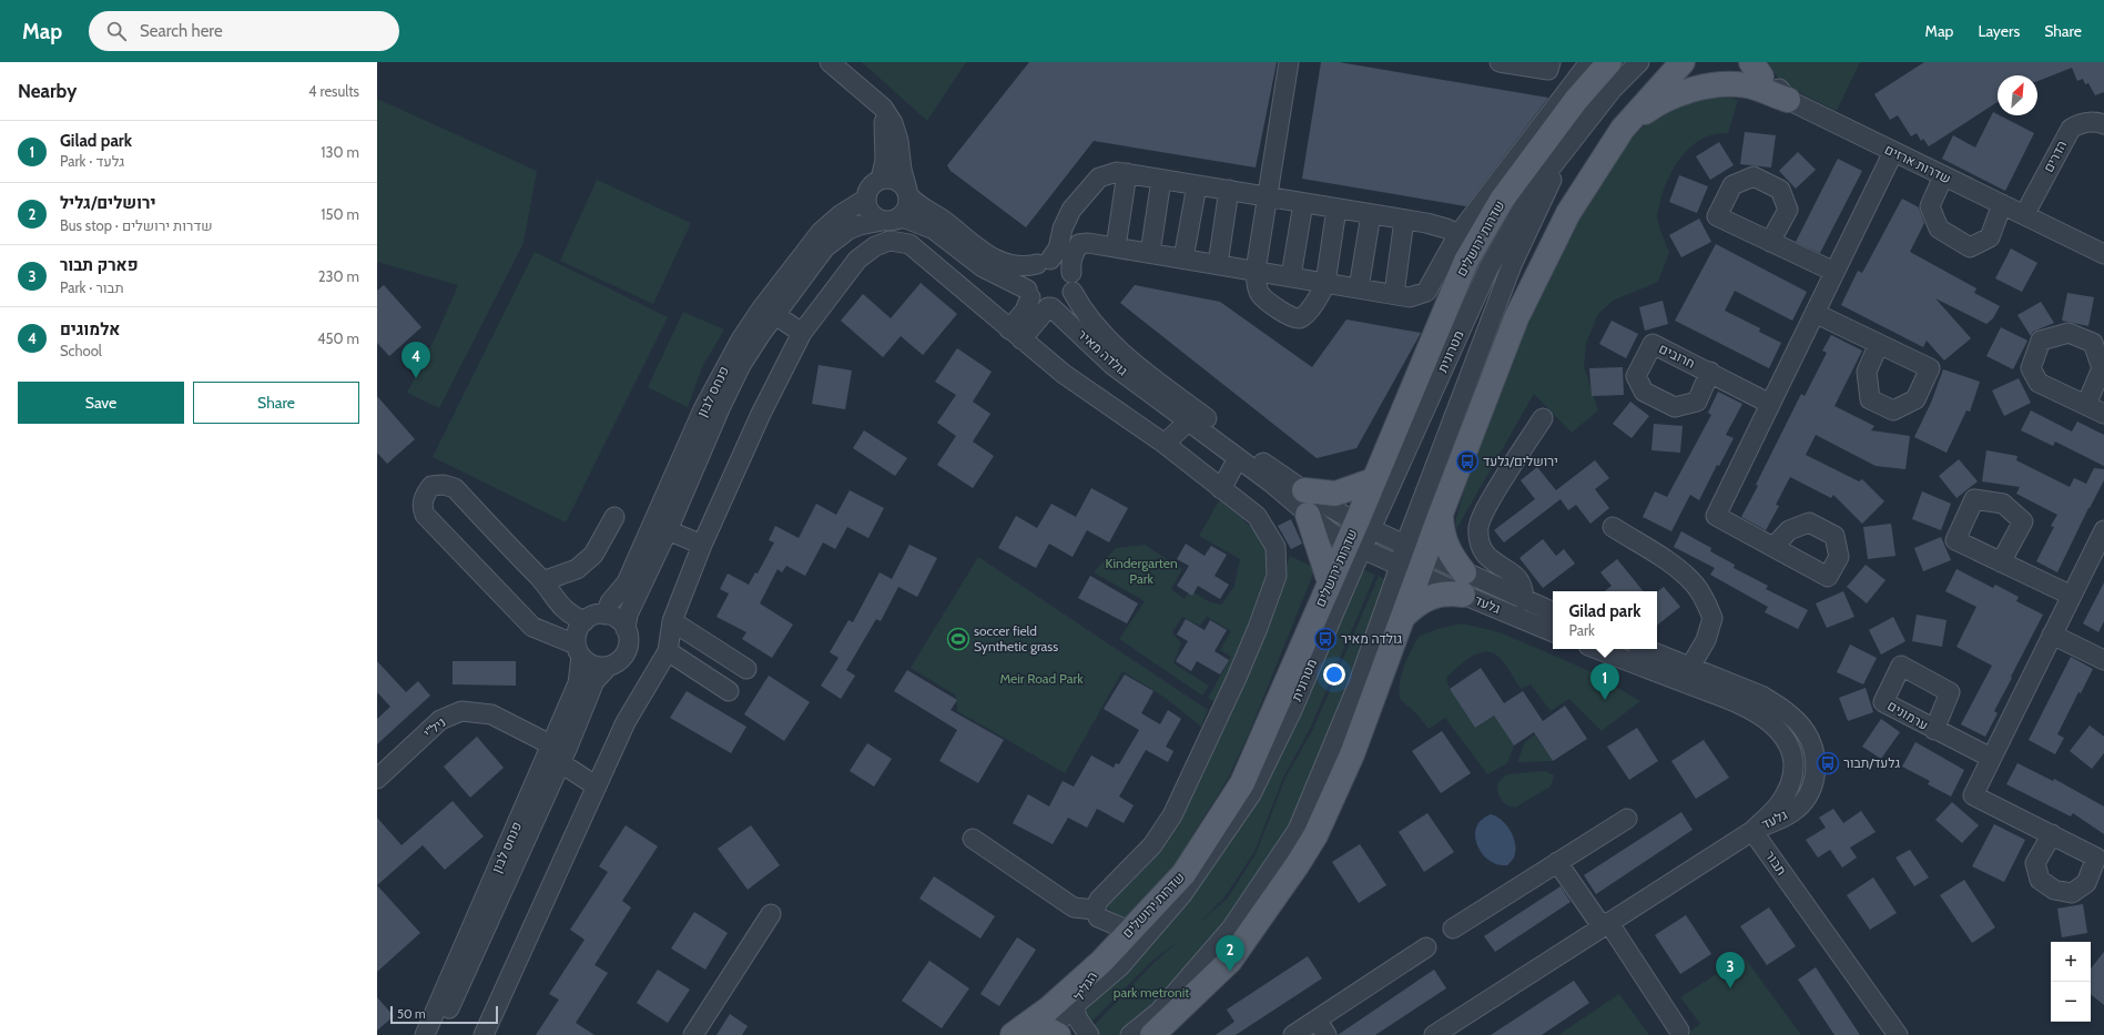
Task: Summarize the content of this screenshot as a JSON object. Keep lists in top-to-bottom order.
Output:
{
  "streets": {
    "main road": ["שדרות ירושלים"],
    "street": [
      "הדרים",
      "שדרות ארזים",
      "מטרונית",
      "גולדה מאיר",
      "חרובים",
      "פנחס לבון",
      "גלעד",
      "ערמונים",
      "ניל\"י",
      "תבור",
      "הגליל"
    ]
  },
  "crossings": [
    ["הדרים", "שדרות ארזים"],
    ["שדרות ירושלים", "מטרונית"],
    ["שדרות ירושלים", "גולדה מאיר"],
    ["שדרות ירושלים", "הגליל"],
    ["מטרונית", "גולדה מאיר"],
    ["מטרונית", "גלעד"],
    ["מטרונית", "הגליל"],
    ["גולדה מאיר", "גלעד"],
    ["פנחס לבון", "ניל\"י"],
    ["גלעד", "תבור"]
  ],
  "parks": ["Kindergarten Park", "Meir Road Park", "park metronit"],
  "places": {
    "bus stop": ["ירושלים/גלעד", "גולדה מאיר", "גלעד/תבור"],
    "sports": ["soccer field Synthetic grass"]
  },
  "scale_bar": "50 m",
  "north": "top right",
  "page": {
    "header": "Map",
    "search": "Search here",
    "nav": ["Map", "Layers", "Share"],
    "heading": ["Nearby", "4 results"],
    "list": [
      {
        "mark": "1",
        "name": "Gilad park",
        "note": "Park · גלעד",
        "value": "130 m"
      },
      {
        "mark": "2",
        "name": "ירושלים/גליל",
        "note": "Bus stop · שדרות ירושלים",
        "value": "150 m"
      },
      {
        "mark": "3",
        "name": "פארק תבור",
        "note": "Park · תבור",
        "value": "230 m"
      },
      {
        "mark": "4",
        "name": "אלמוגים",
        "note": "School",
        "value": "450 m"
      }
    ],
    "pins": [
      "4",
      "1",
      "2",
      "3"
    ],
    "buttons": ["Save", "Share"],
    "popup": ["Gilad park", "Park"],
    "map_buttons": ["+", "−"],
    "scale": "50 m"
  }
}
